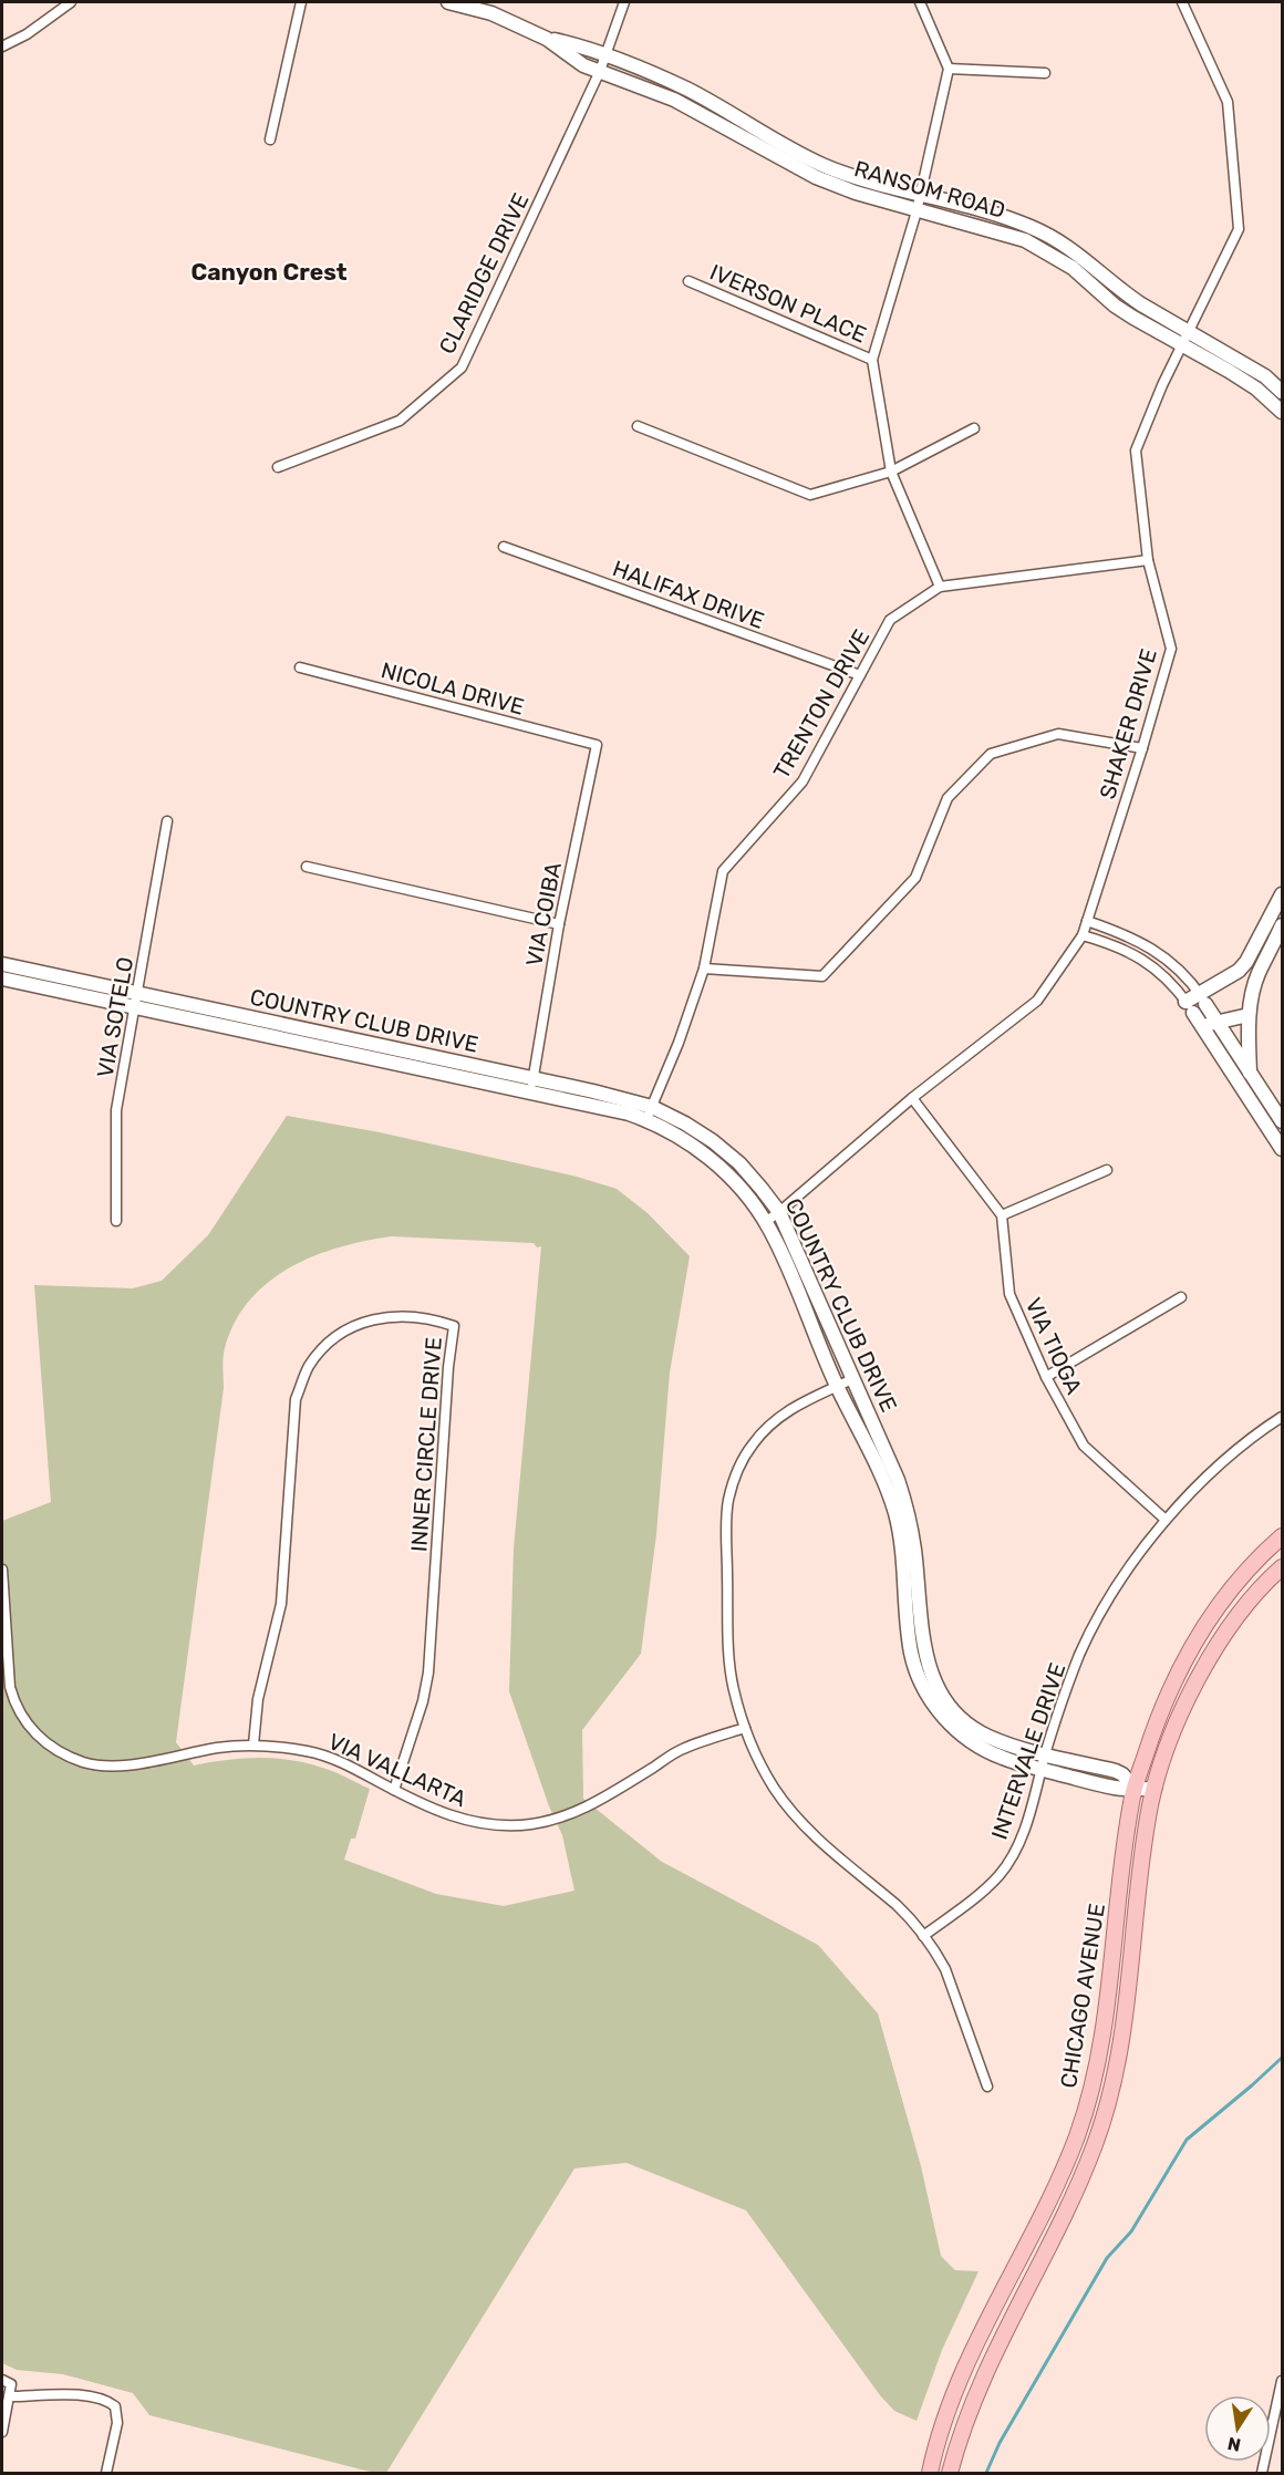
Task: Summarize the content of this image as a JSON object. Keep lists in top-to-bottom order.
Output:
{
  "streets": {
    "main road": ["CHICAGO AVENUE"],
    "street": [
      "RANSOM ROAD",
      "CLARIDGE DRIVE",
      "IVERSON PLACE",
      "HALIFAX DRIVE",
      "NICOLA DRIVE",
      "TRENTON DRIVE",
      "SHAKER DRIVE",
      "VIA COIBA",
      "VIA SOTELO",
      "COUNTRY CLUB DRIVE",
      "VIA TIOGA",
      "INNER CIRCLE DRIVE",
      "INTERVALE DRIVE",
      "VIA VALLARTA"
    ]
  },
  "crossings": [
    ["RANSOM ROAD", "CLARIDGE DRIVE"],
    ["RANSOM ROAD", "SHAKER DRIVE"],
    ["HALIFAX DRIVE", "TRENTON DRIVE"],
    ["NICOLA DRIVE", "VIA COIBA"],
    ["TRENTON DRIVE", "SHAKER DRIVE"],
    ["TRENTON DRIVE", "COUNTRY CLUB DRIVE"],
    ["SHAKER DRIVE", "COUNTRY CLUB DRIVE"],
    ["VIA COIBA", "COUNTRY CLUB DRIVE"],
    ["VIA SOTELO", "COUNTRY CLUB DRIVE"],
    ["COUNTRY CLUB DRIVE", "INTERVALE DRIVE"],
    ["COUNTRY CLUB DRIVE", "CHICAGO AVENUE"],
    ["VIA TIOGA", "INTERVALE DRIVE"],
    ["INNER CIRCLE DRIVE", "VIA VALLARTA"]
  ],
  "districts": ["Canyon Crest"],
  "north": "bottom"
}
